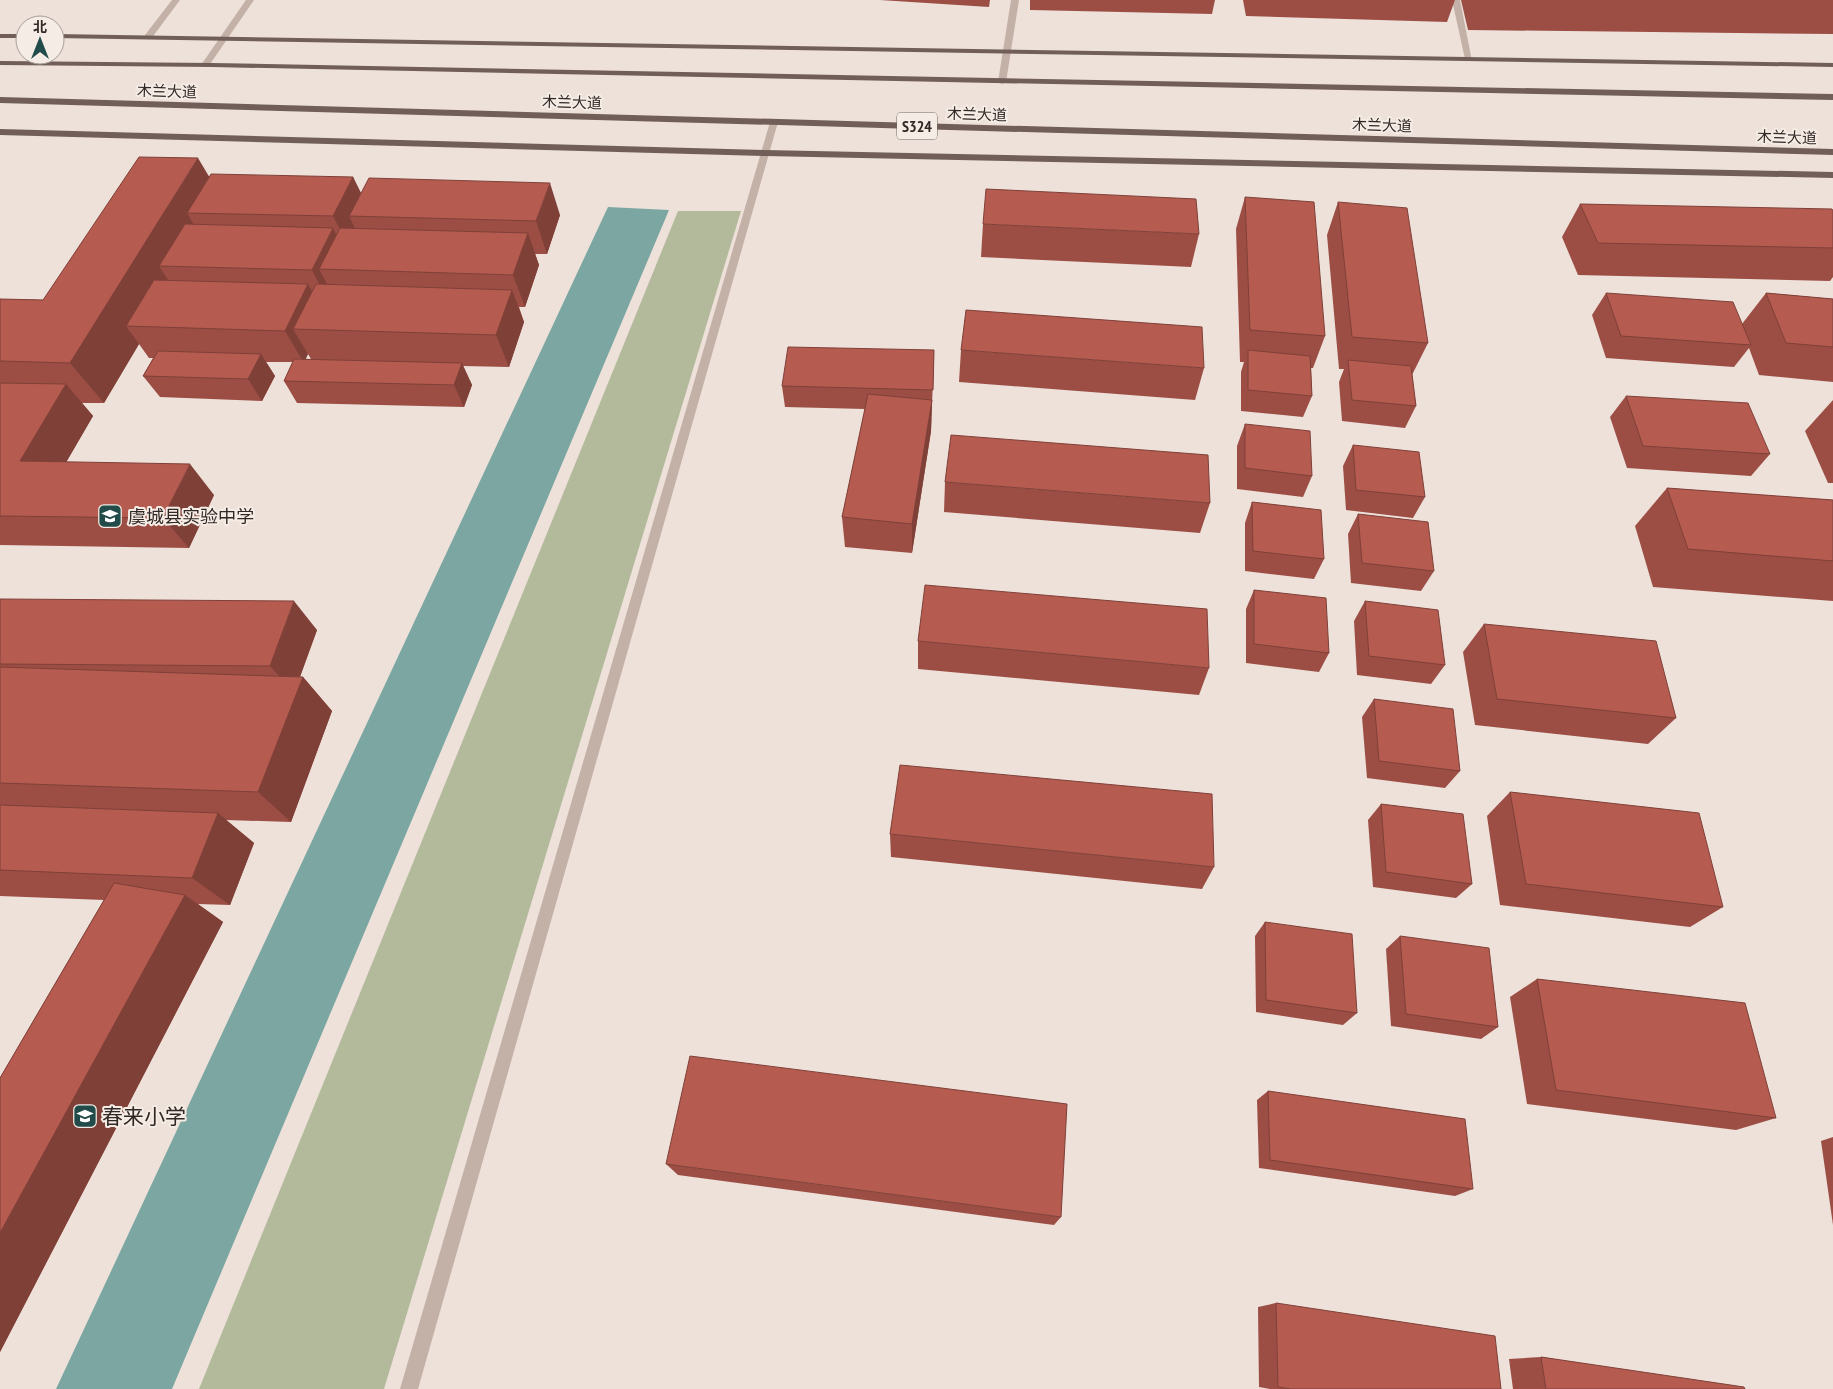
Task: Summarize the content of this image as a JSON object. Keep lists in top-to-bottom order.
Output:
{
  "streets": {
    "main road": ["木兰大道", "S324"]
  },
  "places": {
    "school or university": ["虞城县实验中学", "春来小学"]
  },
  "north": "top"
}
